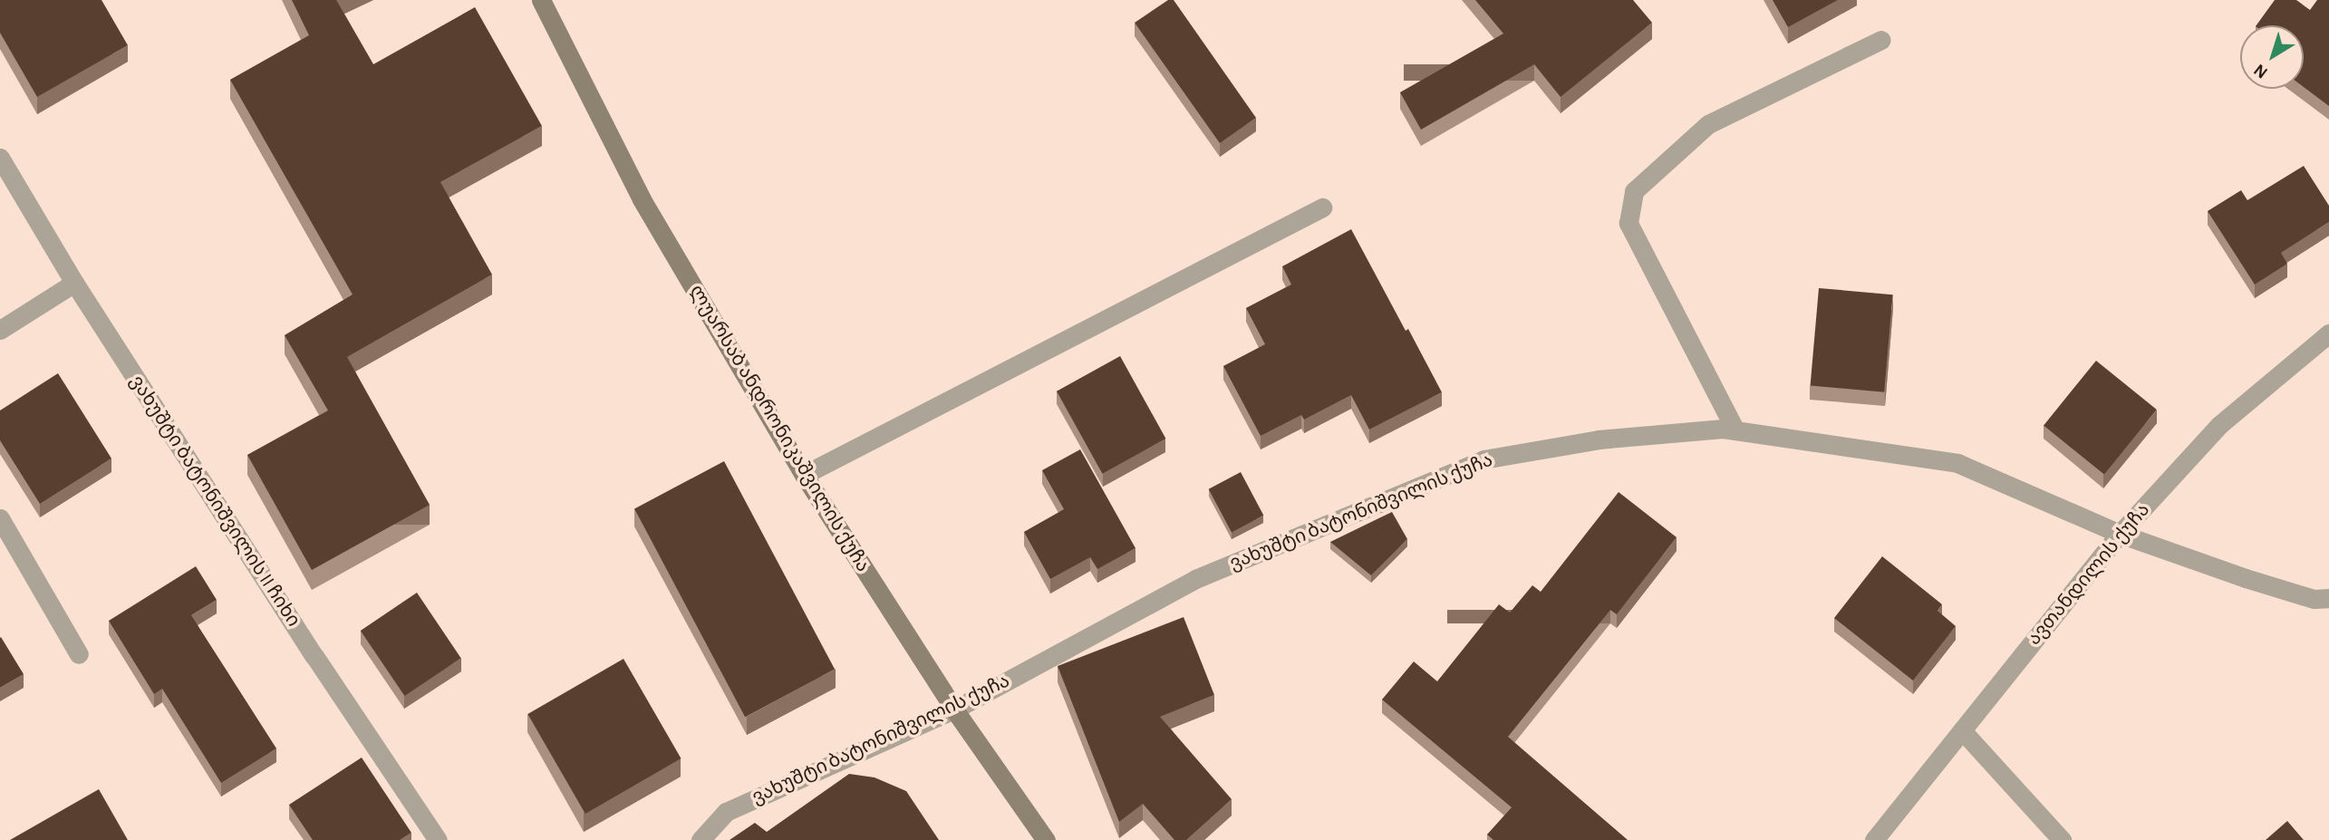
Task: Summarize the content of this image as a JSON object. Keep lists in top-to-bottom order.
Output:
{
  "streets": {
    "street": [
      "ლუარსაბ ანდრონიკაშვილის ქუჩა",
      "ვახუშტი ბატონიშვილის II ჩიხი",
      "ვახუშტი ბატონიშვილის ქუჩა",
      "ავთანდილის ქუჩა"
    ]
  },
  "crossings": [
    ["ლუარსაბ ანდრონიკაშვილის ქუჩა", "ვახუშტი ბატონიშვილის ქუჩა"],
    ["ვახუშტი ბატონიშვილის ქუჩა", "ავთანდილის ქუჩა"]
  ],
  "north": "bottom left"
}
